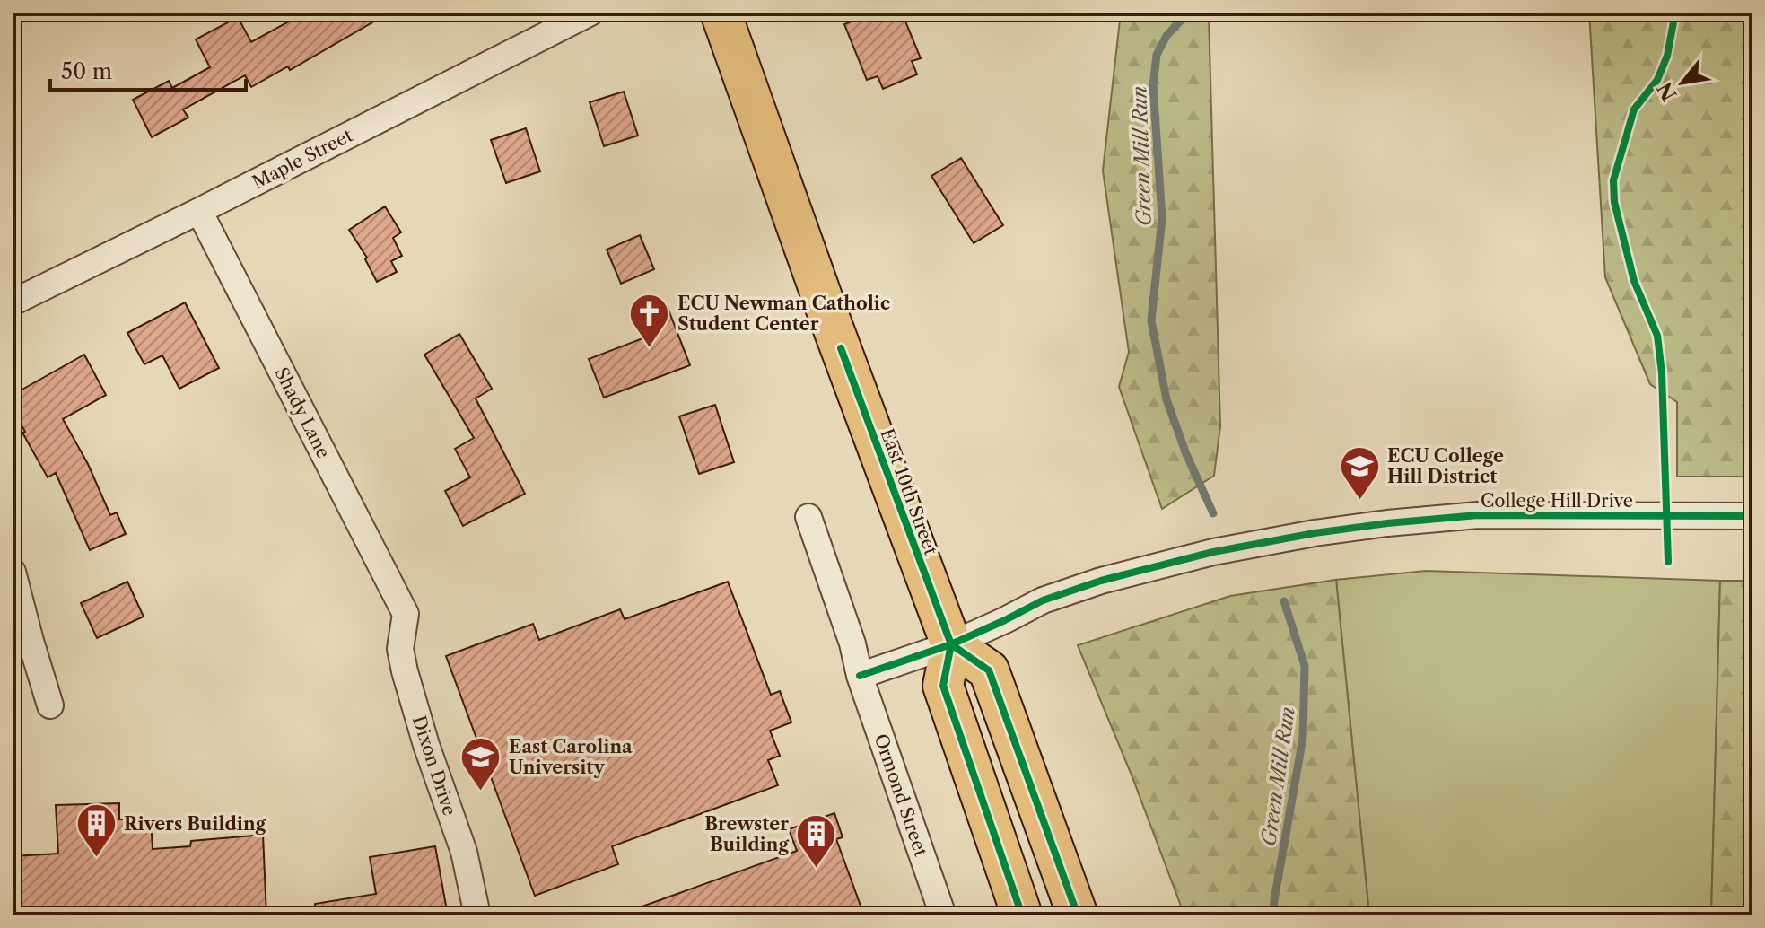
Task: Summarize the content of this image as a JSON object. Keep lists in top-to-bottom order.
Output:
{
  "streets": {
    "main road": ["East 10th Street"],
    "street": [
      "Maple Street",
      "Shady Lane",
      "College Hill Drive",
      "Dixon Drive",
      "Ormond Street"
    ]
  },
  "crossings": [
    ["Maple Street", "Shady Lane"],
    ["Shady Lane", "Dixon Drive"],
    ["East 10th Street", "College Hill Drive"]
  ],
  "water": ["Green Mill Run"],
  "places": {
    "church": ["ECU Newman Catholic Student Center"],
    "school or university": ["ECU College Hill District", "East Carolina University"],
    "building": ["Rivers Building", "Brewster Building"]
  },
  "scale_bar": "50 m",
  "north": "bottom left"
}
